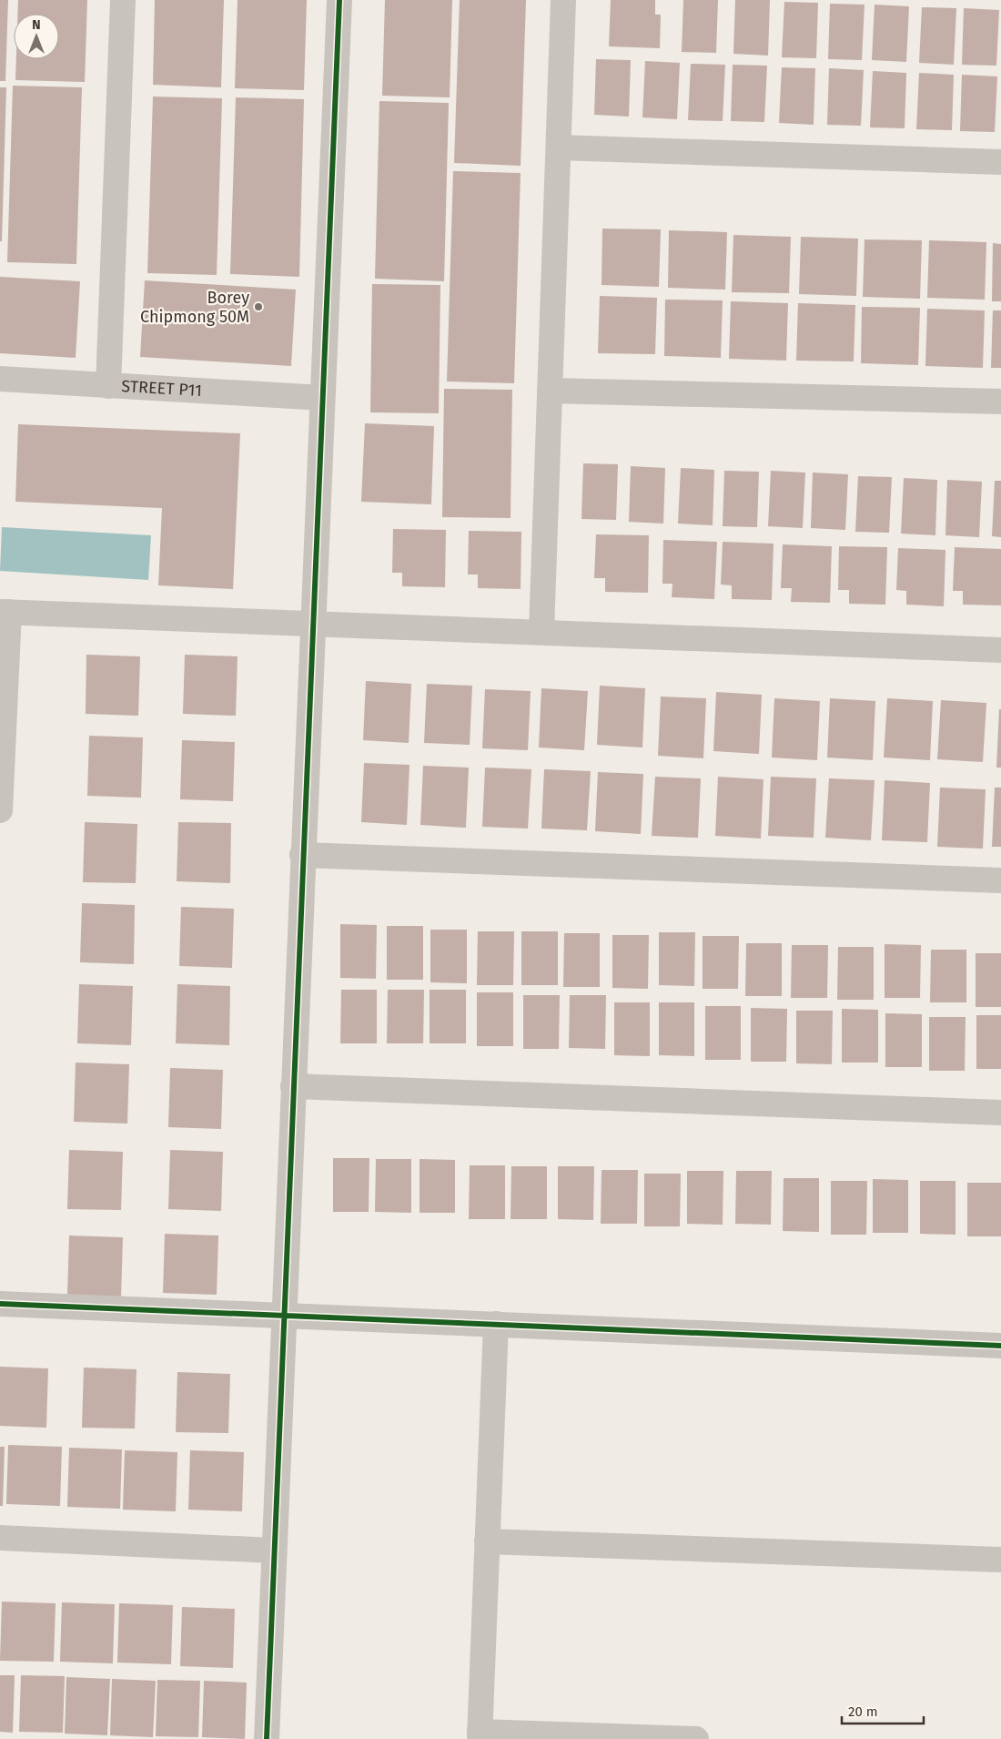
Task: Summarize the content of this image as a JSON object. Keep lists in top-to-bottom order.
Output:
{
  "streets": {
    "street": ["STREET P11"]
  },
  "places": ["Borey Chipmong 50M"],
  "scale_bar": "20 m",
  "north": "top"
}
